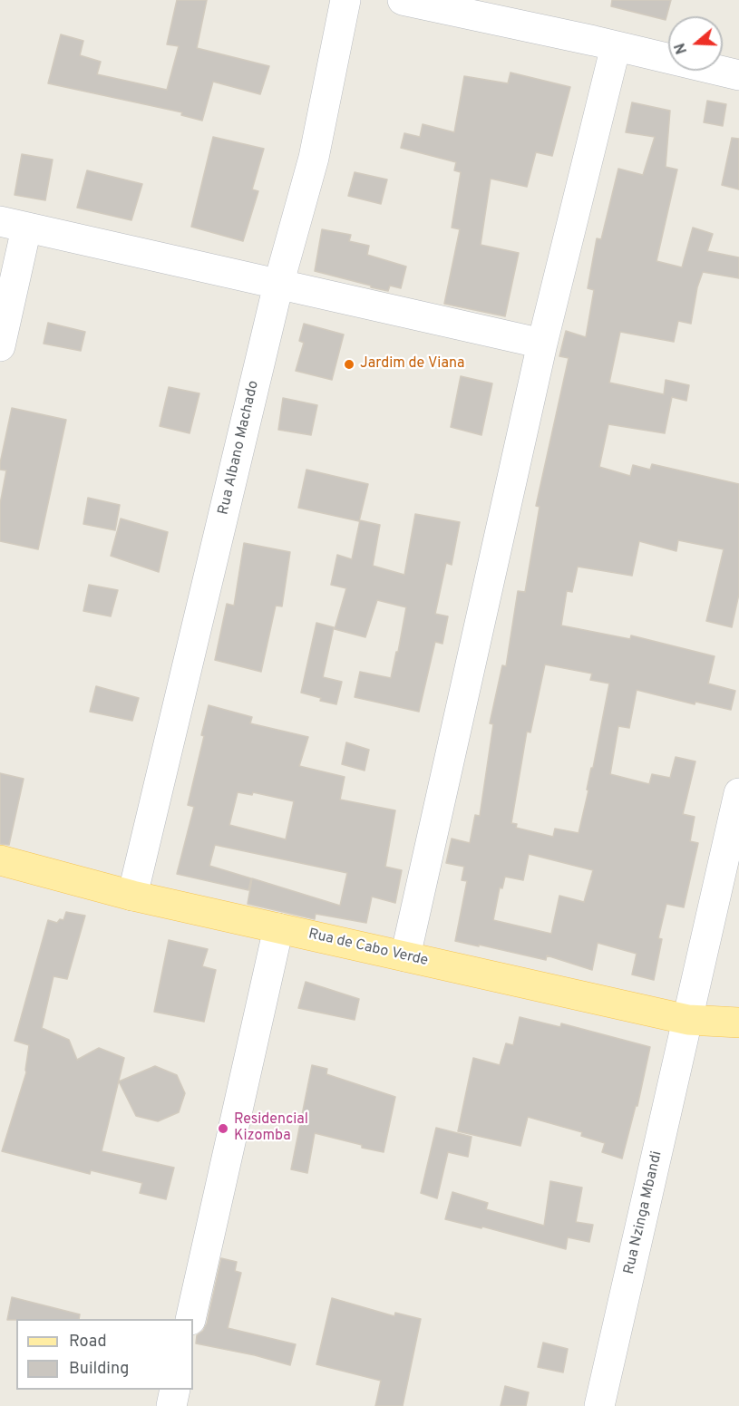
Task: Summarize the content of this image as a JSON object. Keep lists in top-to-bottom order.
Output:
{
  "streets": {
    "main road": ["Rua de Cabo Verde"],
    "street": ["Rua Albano Machado", "Rua Nzinga Mbandi"]
  },
  "crossings": [
    ["Rua Albano Machado", "Rua de Cabo Verde"],
    ["Rua de Cabo Verde", "Rua Nzinga Mbandi"]
  ],
  "places": ["Jardim de Viana", "Residencial Kizomba"],
  "legend": ["Road", "Building"],
  "north": "left"
}
